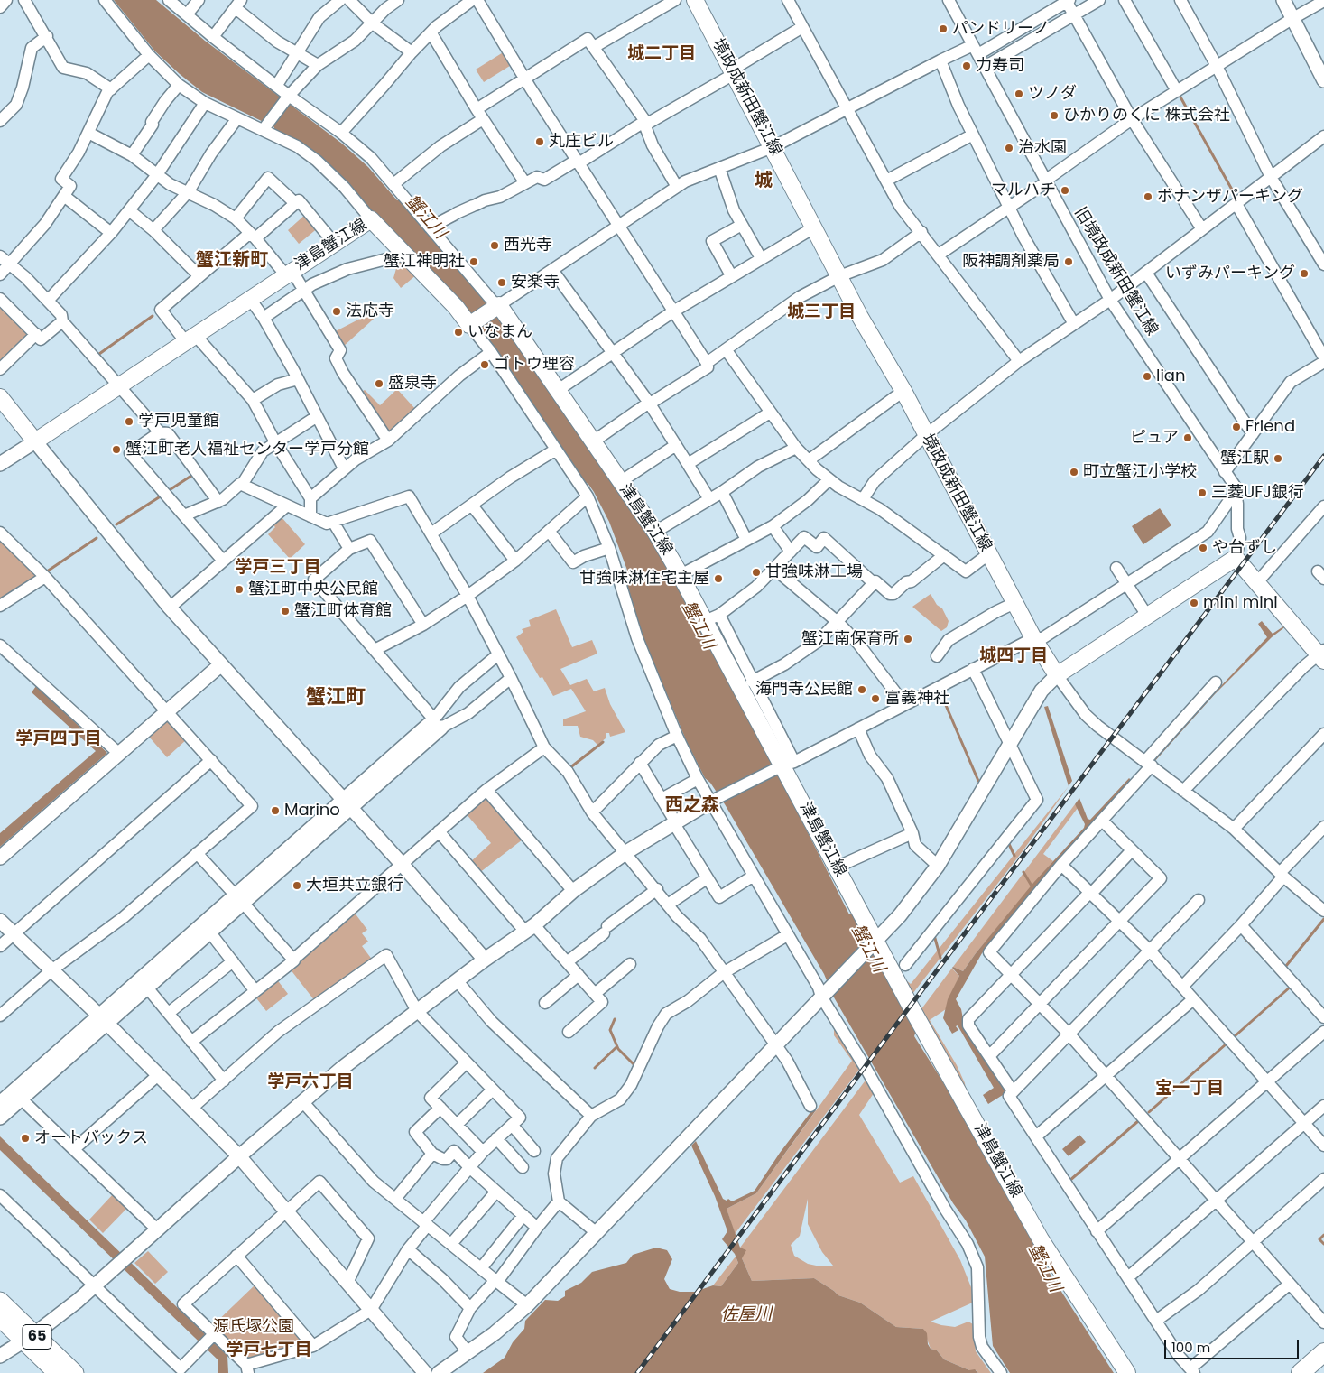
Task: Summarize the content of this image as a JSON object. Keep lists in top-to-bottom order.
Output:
{
  "streets": {
    "main road": ["境政成新田蟹江線", "津島蟹江線", "65"],
    "street": ["旧境政成新田蟹江線"]
  },
  "districts": [
    "城二丁目",
    "城",
    "蟹江新町",
    "城三丁目",
    "学戸三丁目",
    "城四丁目",
    "蟹江町",
    "学戸四丁目",
    "西之森",
    "学戸六丁目",
    "宝一丁目",
    "学戸七丁目"
  ],
  "water": ["蟹江川", "佐屋川"],
  "parks": ["源氏塚公園"],
  "places": [
    "パンドリーノ",
    "力寿司",
    "ツノダ",
    "ひかりのくに 株式会社",
    "丸庄ビル",
    "治水園",
    "マルハチ",
    "ボナンザパーキング",
    "西光寺",
    "蟹江神明社",
    "阪神調剤薬局",
    "いずみパーキング",
    "安楽寺",
    "法応寺",
    "いなまん",
    "ゴトウ理容",
    "lian",
    "盛泉寺",
    "学戸児童館",
    "Friend",
    "ピュア",
    "蟹江町老人福祉センター学戸分館",
    "蟹江駅",
    "町立蟹江小学校",
    "三菱UFJ銀行",
    "や台ずし",
    "甘強味淋工場",
    "甘強味淋住宅主屋",
    "蟹江町中央公民館",
    "mini mini",
    "蟹江町体育館",
    "蟹江南保育所",
    "海門寺公民館",
    "富義神社",
    "Marino",
    "大垣共立銀行",
    "オートバックス"
  ],
  "scale_bar": "100 m"
}
